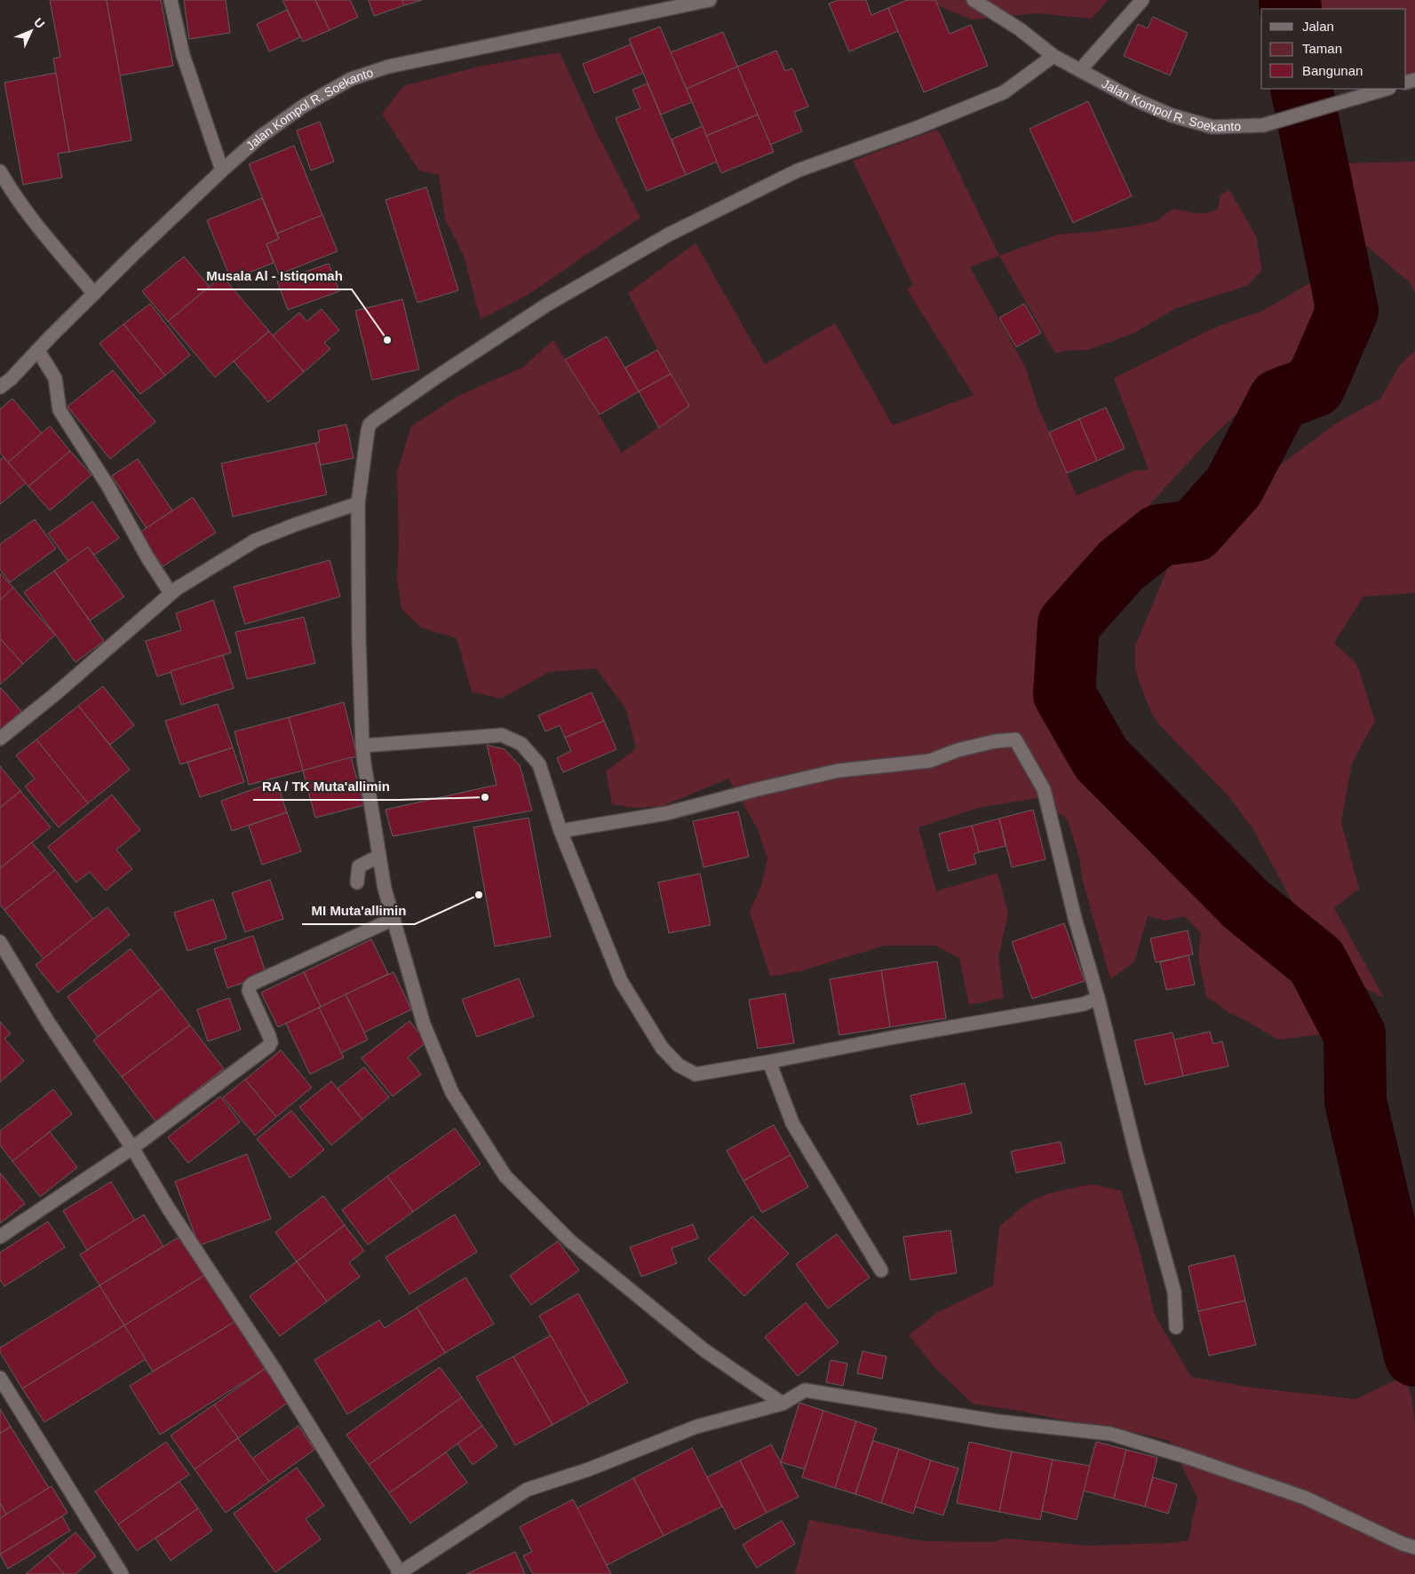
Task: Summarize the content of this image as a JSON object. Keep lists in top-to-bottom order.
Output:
{
  "streets": {
    "street": ["Jalan Kompol R. Soekanto"]
  },
  "places": ["Musala Al - Istiqomah", "RA / TK Muta'allimin", "MI Muta'allimin"],
  "legend": ["Jalan", "Taman", "Bangunan"],
  "north": "top right"
}
